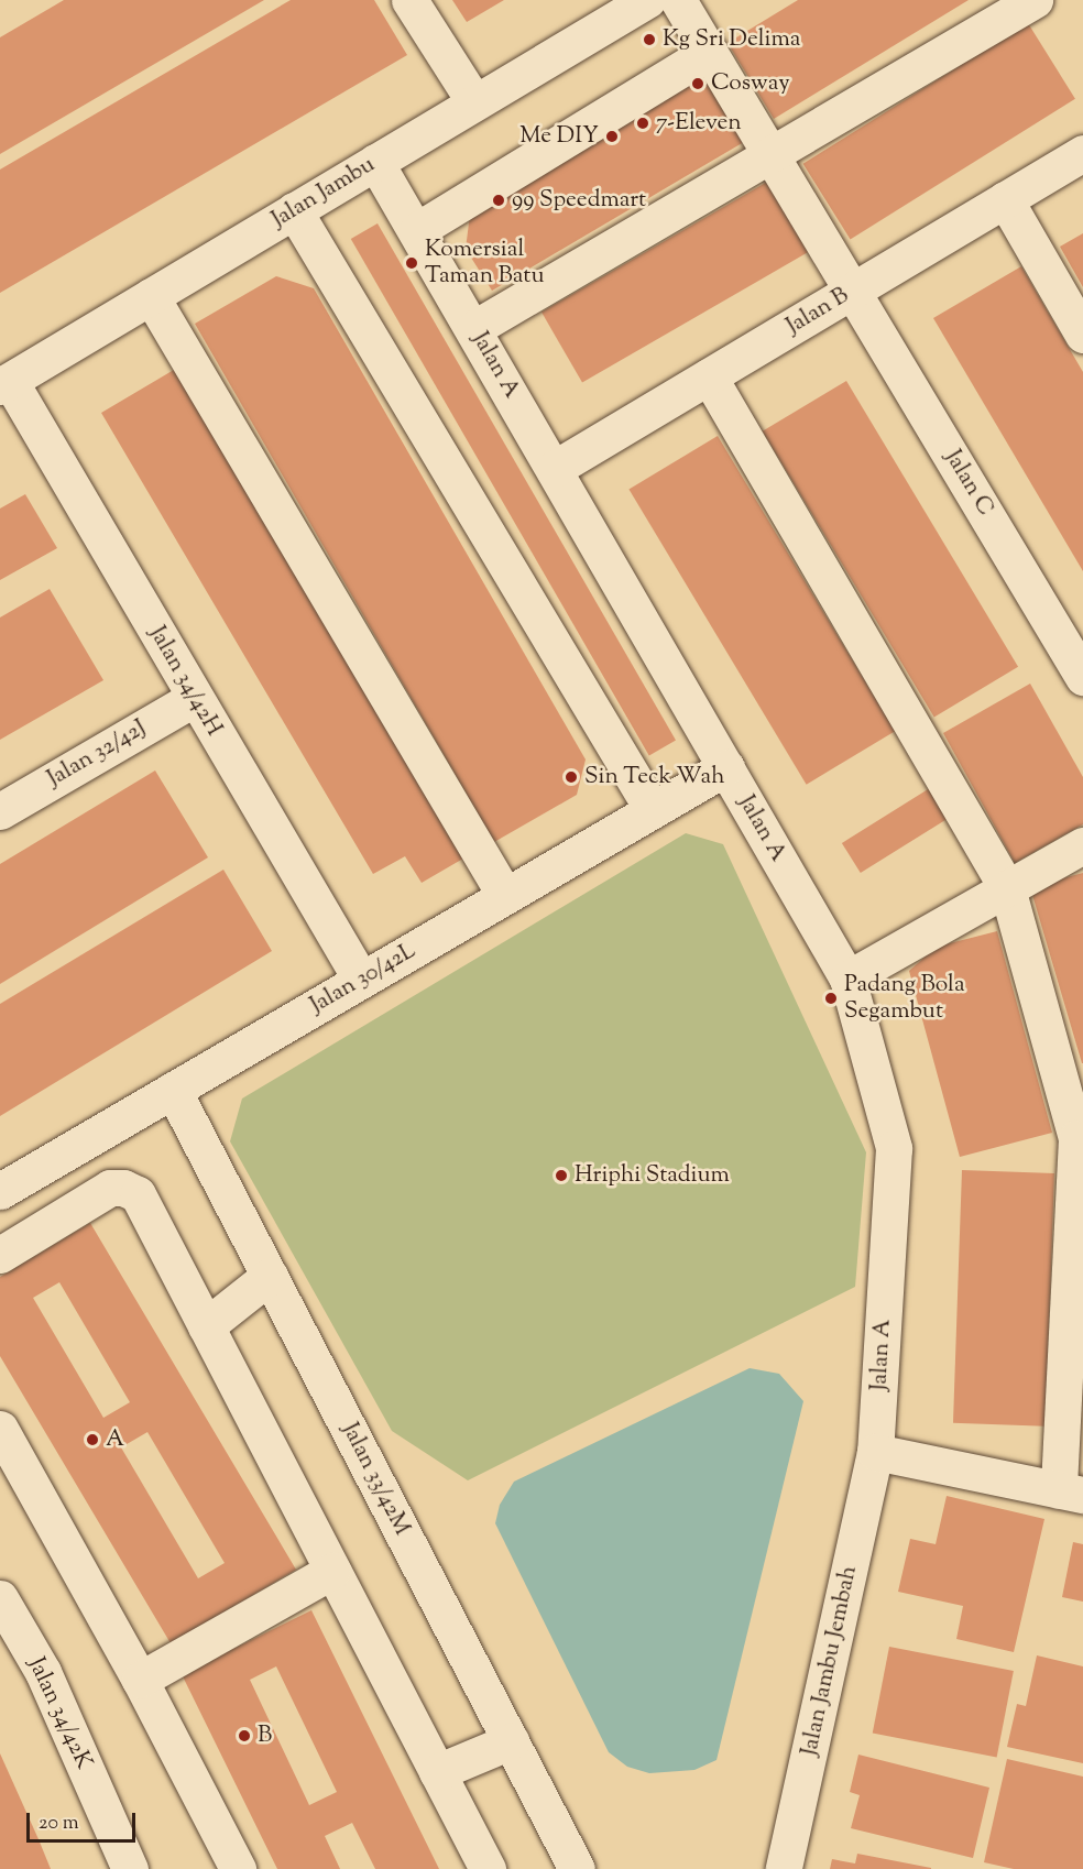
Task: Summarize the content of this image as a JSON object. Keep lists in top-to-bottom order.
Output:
{
  "streets": {
    "street": [
      "Jalan Jambu",
      "Jalan B",
      "Jalan A",
      "Jalan C",
      "Jalan 34/42H",
      "Jalan 32/42J",
      "Jalan 30/42L",
      "Jalan 33/42M",
      "Jalan Jambu Jembah",
      "Jalan 34/42K"
    ]
  },
  "crossings": [
    ["Jalan Jambu", "Jalan A"],
    ["Jalan Jambu", "Jalan 34/42H"],
    ["Jalan B", "Jalan A"],
    ["Jalan B", "Jalan C"],
    ["Jalan A", "Jalan 30/42L"],
    ["Jalan A", "Jalan Jambu Jembah"],
    ["Jalan 34/42H", "Jalan 32/42J"],
    ["Jalan 34/42H", "Jalan 30/42L"],
    ["Jalan 30/42L", "Jalan 33/42M"]
  ],
  "places": [
    "Kg Sri Delima",
    "Cosway",
    "7-Eleven",
    "Me DIY",
    "99 Speedmart",
    "Komersial Taman Batu",
    "Sin Teck Wah",
    "Padang Bola Segambut",
    "Hriphi Stadium",
    "A",
    "B"
  ],
  "scale_bar": "20 m"
}
